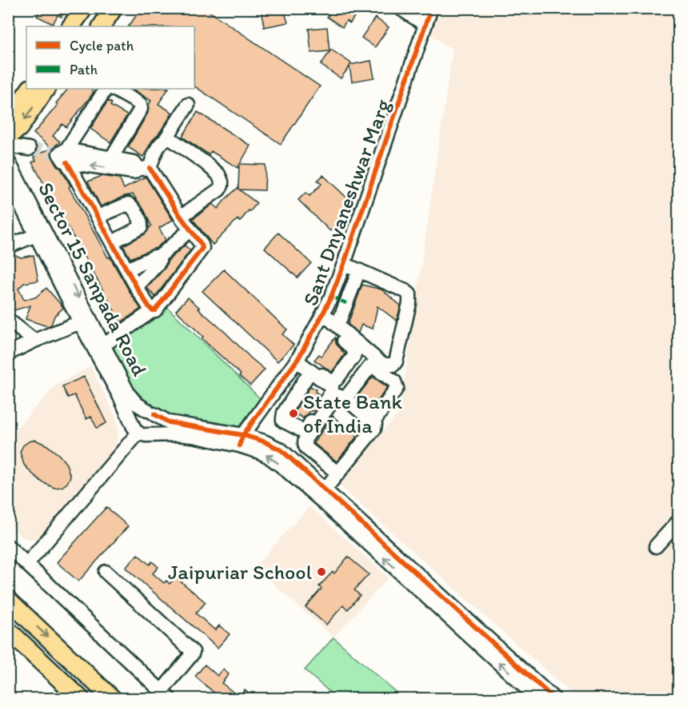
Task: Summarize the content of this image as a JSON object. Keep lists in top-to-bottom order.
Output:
{
  "streets": {
    "street": ["Sant Dnyaneshwar Marg", "Sector 15 Sanpada Road"]
  },
  "crossings": [
    ["Sant Dnyaneshwar Marg", "Sector 15 Sanpada Road"]
  ],
  "places": ["State Bank of India", "Jaipuriar School"],
  "legend": ["Cycle path", "Path"]
}
